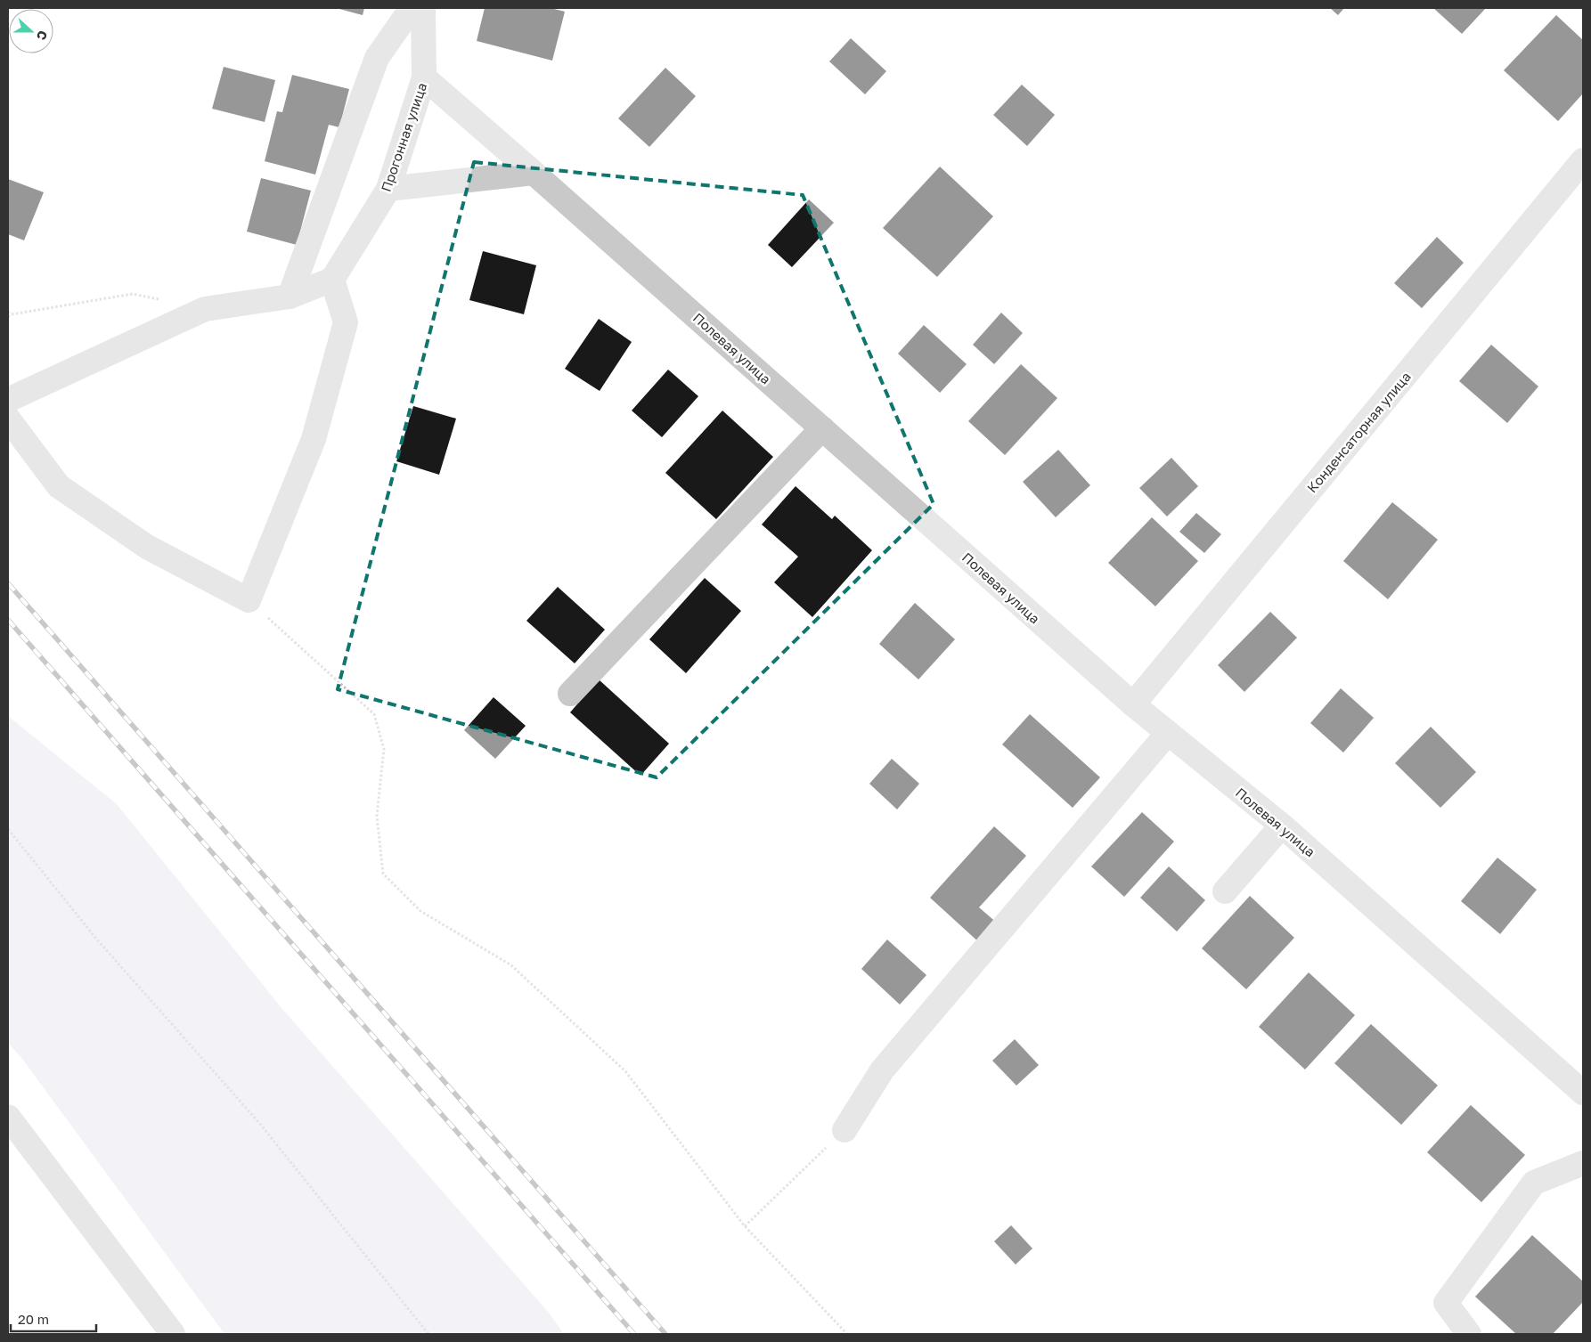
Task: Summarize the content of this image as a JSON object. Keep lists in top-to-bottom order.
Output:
{
  "streets": {
    "street": ["Прогонная улица", "Полевая улица", "Конденсаторная улица"]
  },
  "crossings": [
    ["Прогонная улица", "Полевая улица"],
    ["Полевая улица", "Конденсаторная улица"]
  ],
  "scale_bar": "20 m",
  "north": "right"
}
